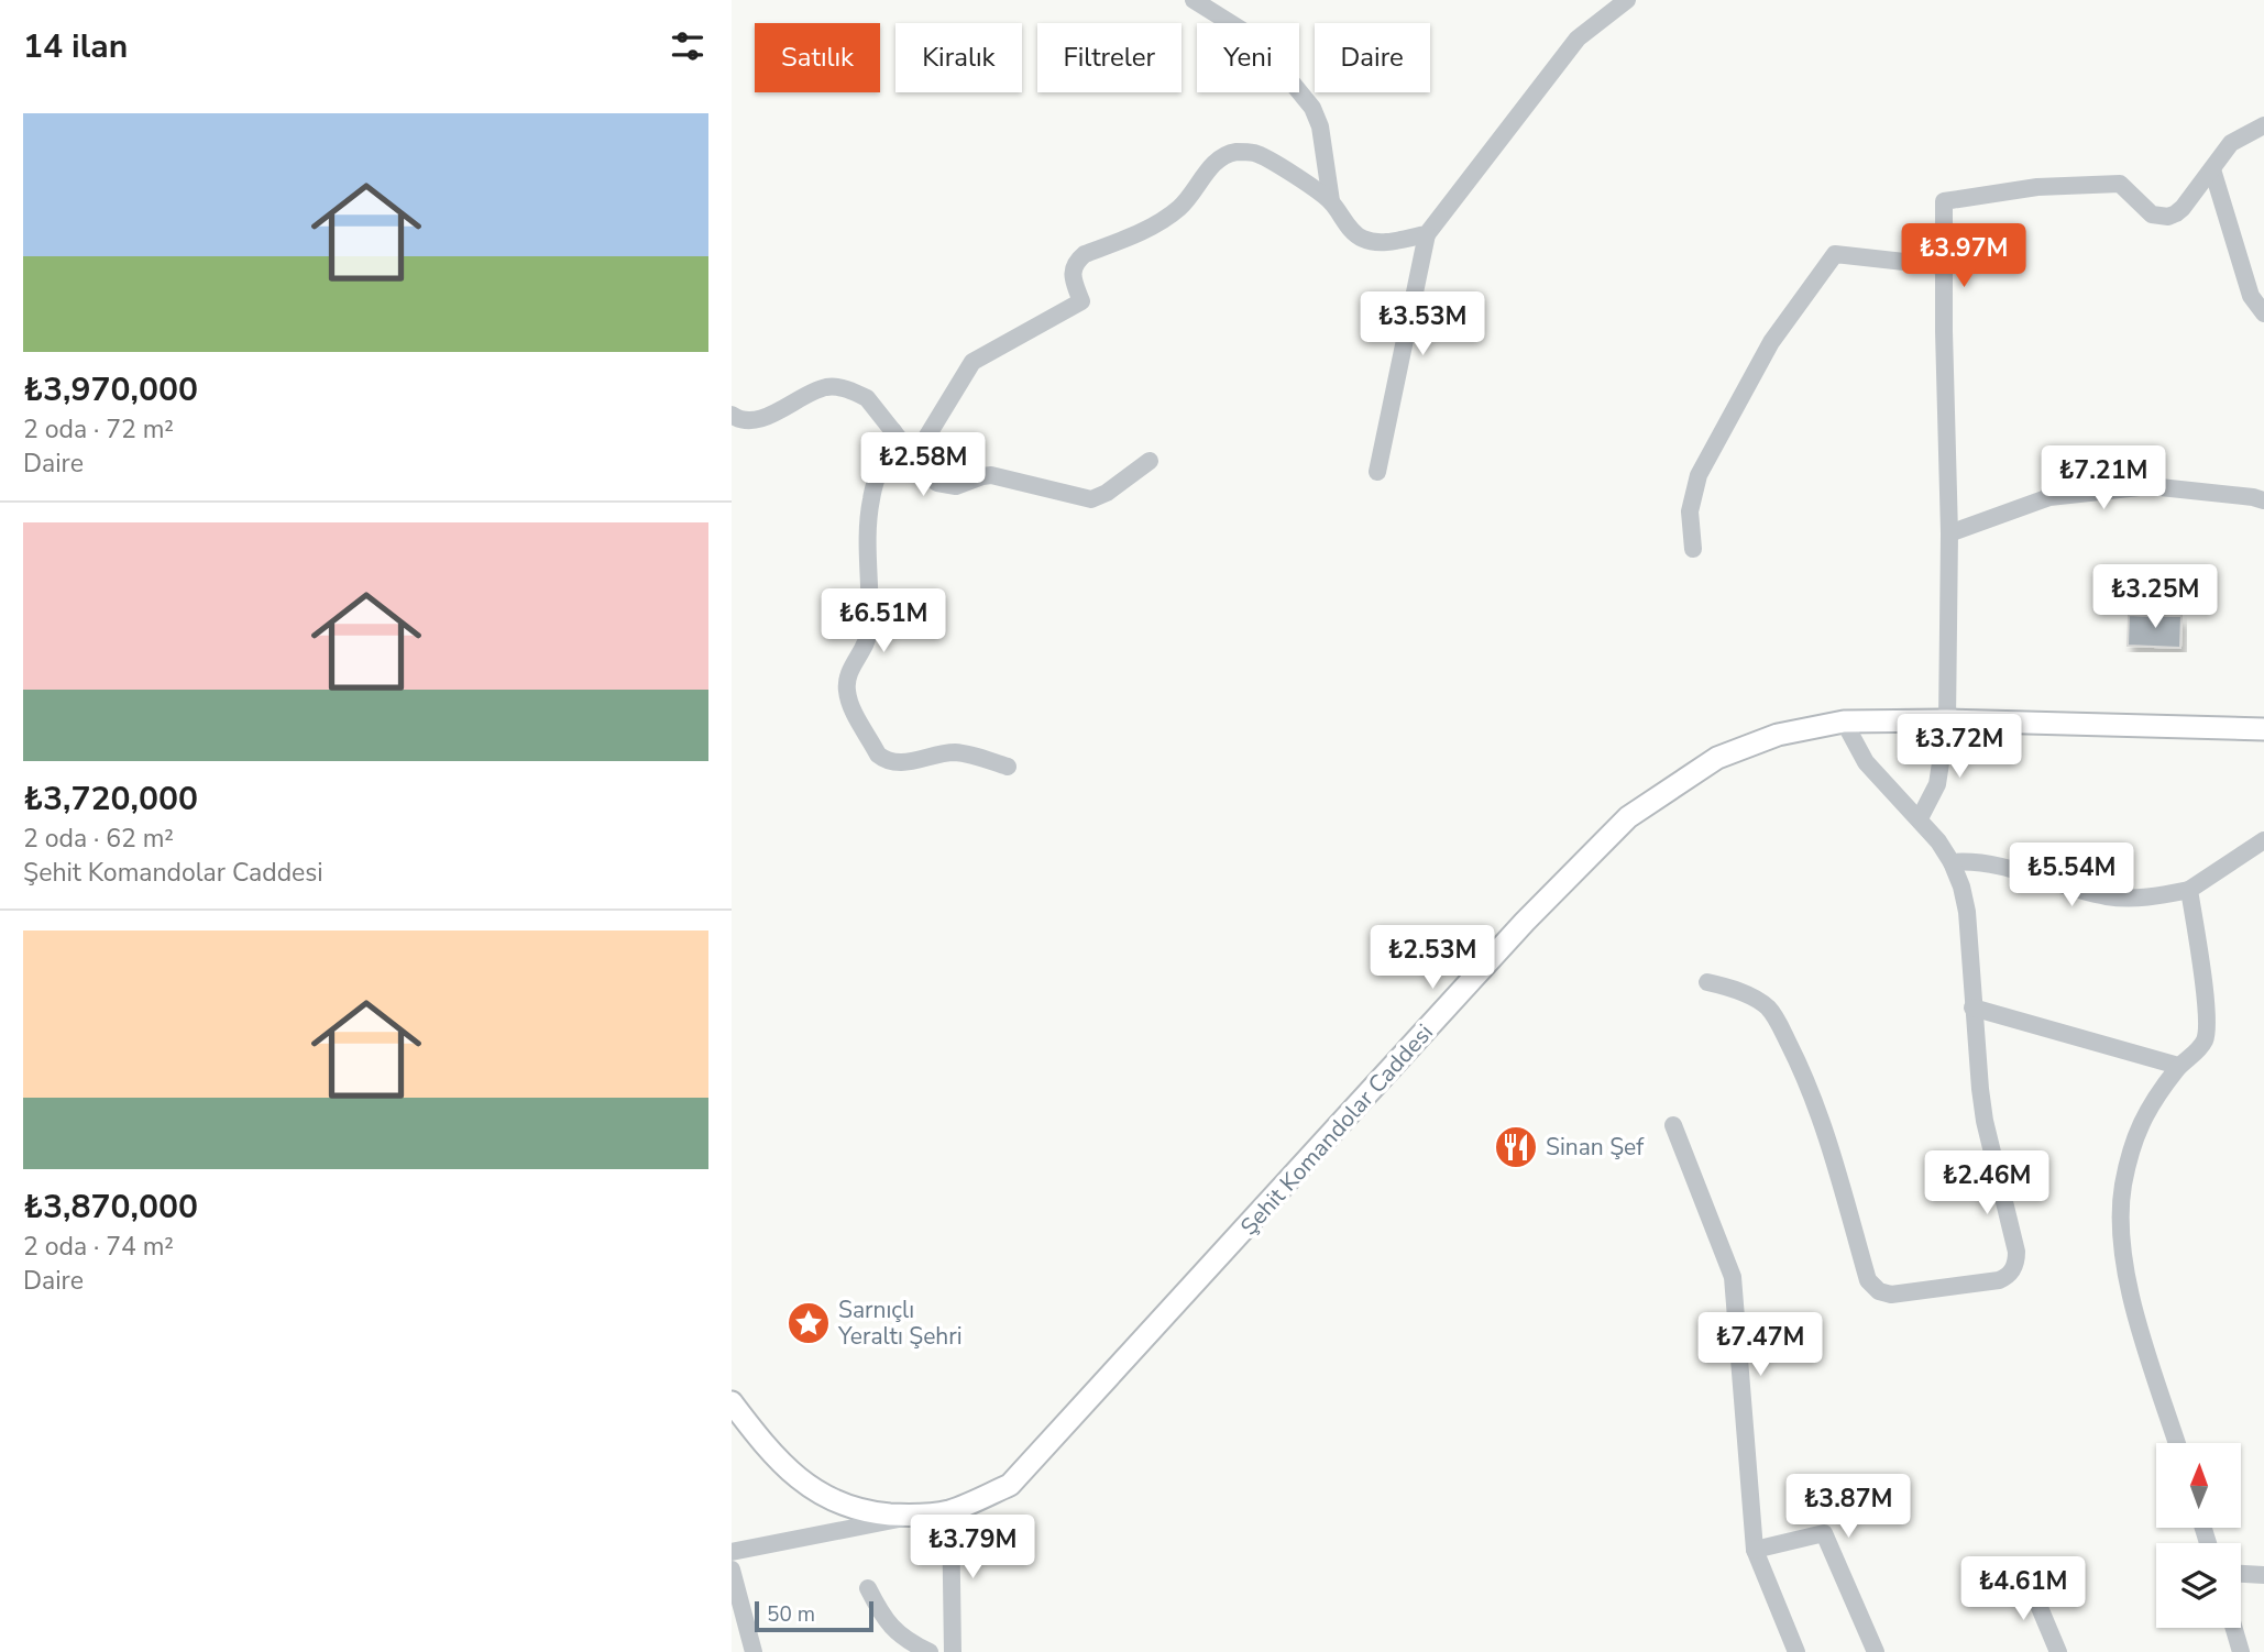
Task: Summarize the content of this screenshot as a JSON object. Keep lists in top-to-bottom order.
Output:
{
  "streets": {
    "main road": ["Şehit Komandolar Caddesi"]
  },
  "places": {
    "restaurant": ["Sinan Şef"],
    "place": ["Sarnıçlı Yeraltı Şehri"]
  },
  "scale_bar": "50 m",
  "north": "top",
  "page": {
    "heading": "14 ilan",
    "chip": [
      "Satılık",
      "Kiralık",
      "Filtreler",
      "Yeni",
      "Daire"
    ],
    "list": [
      {
        "name": "₺3,970,000",
        "note": "2 oda · 72 m² · Daire"
      },
      {
        "name": "₺3,720,000",
        "note": "2 oda · 62 m² · Şehit Komandolar Caddesi"
      },
      {
        "name": "₺3,870,000",
        "note": "2 oda · 74 m² · Daire"
      }
    ],
    "price": [
      "₺3.97M",
      "₺3.53M",
      "₺2.58M",
      "₺7.21M",
      "₺3.25M",
      "₺6.51M",
      "₺3.72M",
      "₺5.54M",
      "₺2.53M",
      "₺2.46M",
      "₺7.47M",
      "₺3.87M",
      "₺3.79M",
      "₺4.61M"
    ],
    "scale": "50 m"
  }
}
